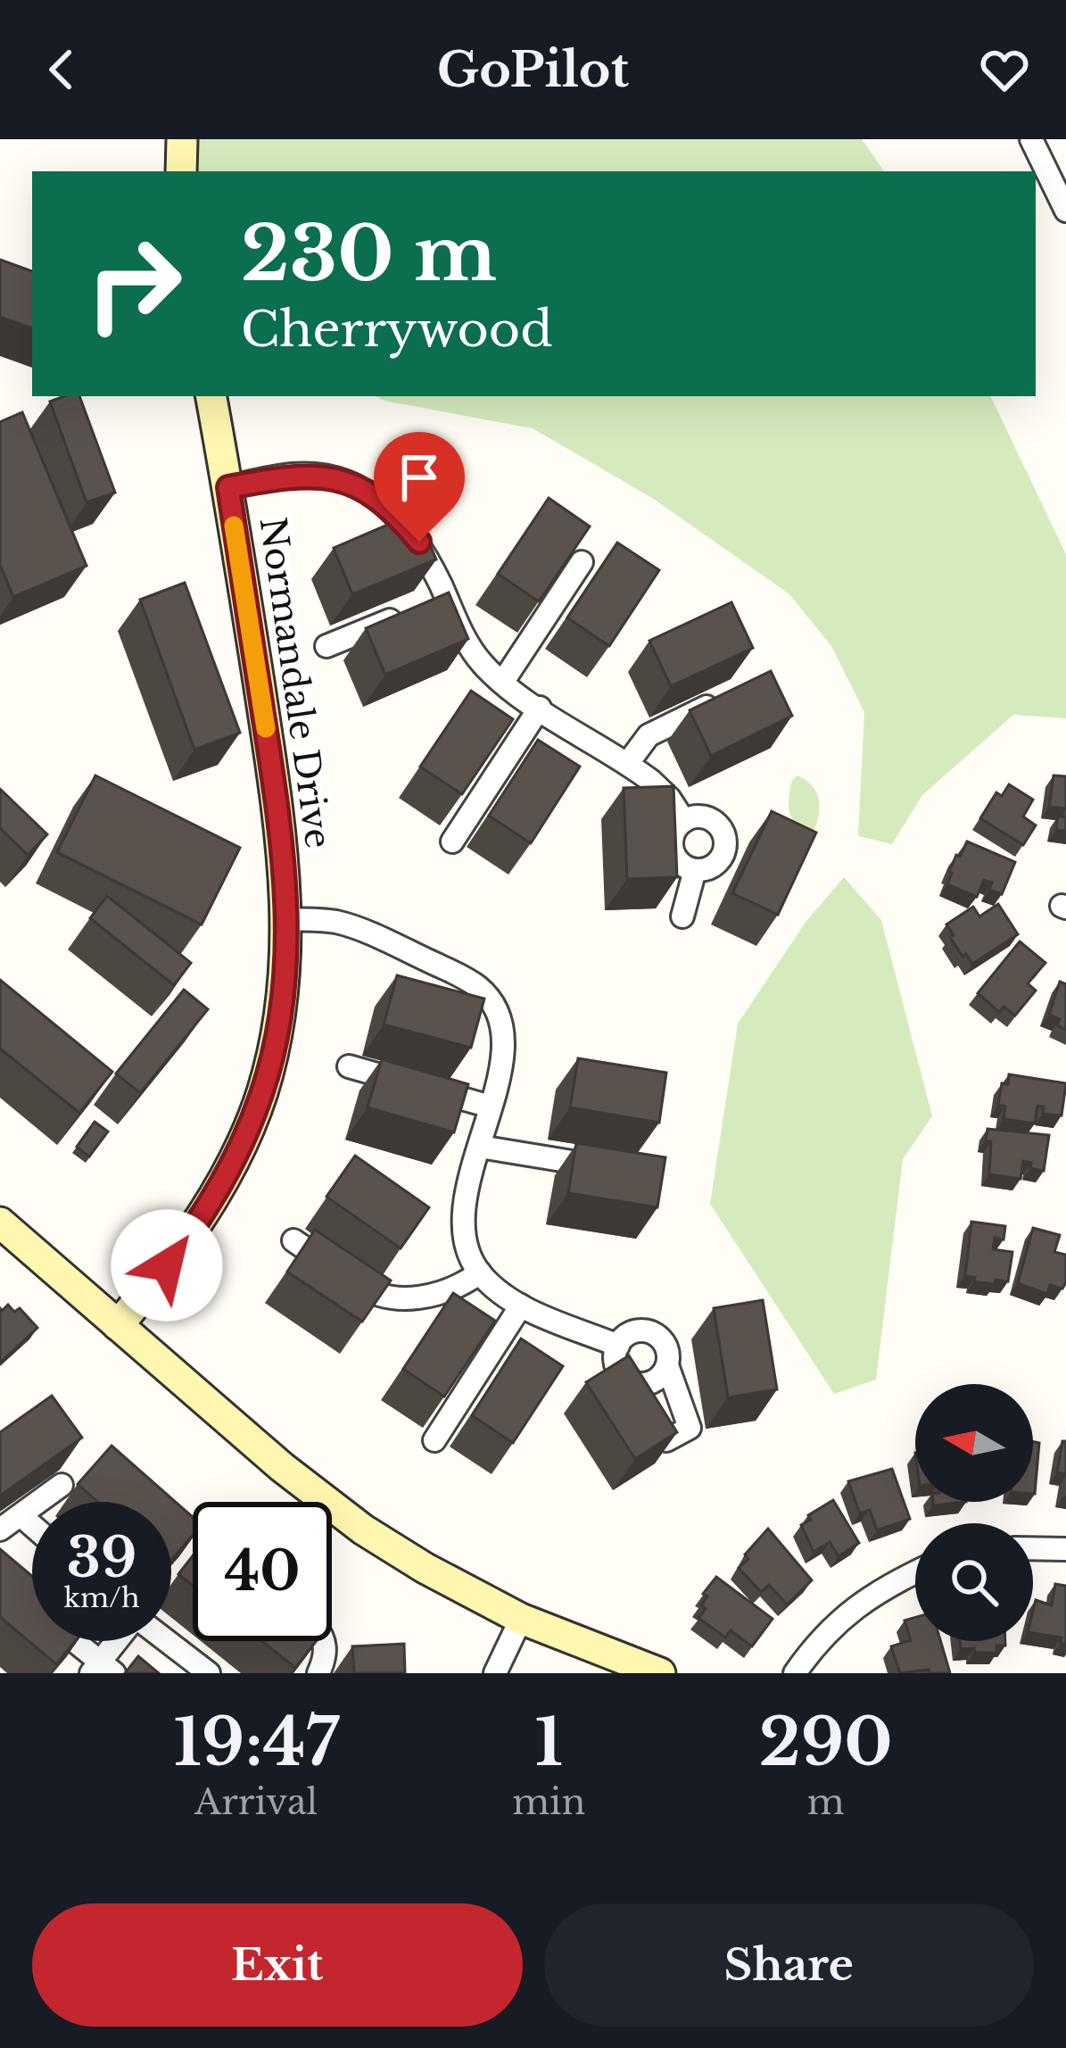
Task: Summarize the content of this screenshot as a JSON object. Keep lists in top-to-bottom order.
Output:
{
  "streets": {
    "street": ["Normandale Drive"]
  },
  "north": "left",
  "page": {
    "header": "GoPilot",
    "turn": ["230 m", "Cherrywood"],
    "speed": "39 km/h",
    "limit": "40",
    "eta": [
      "19:47",
      "Arrival",
      "1",
      "min",
      "290",
      "m"
    ],
    "buttons": ["Exit", "Share"]
  }
}
